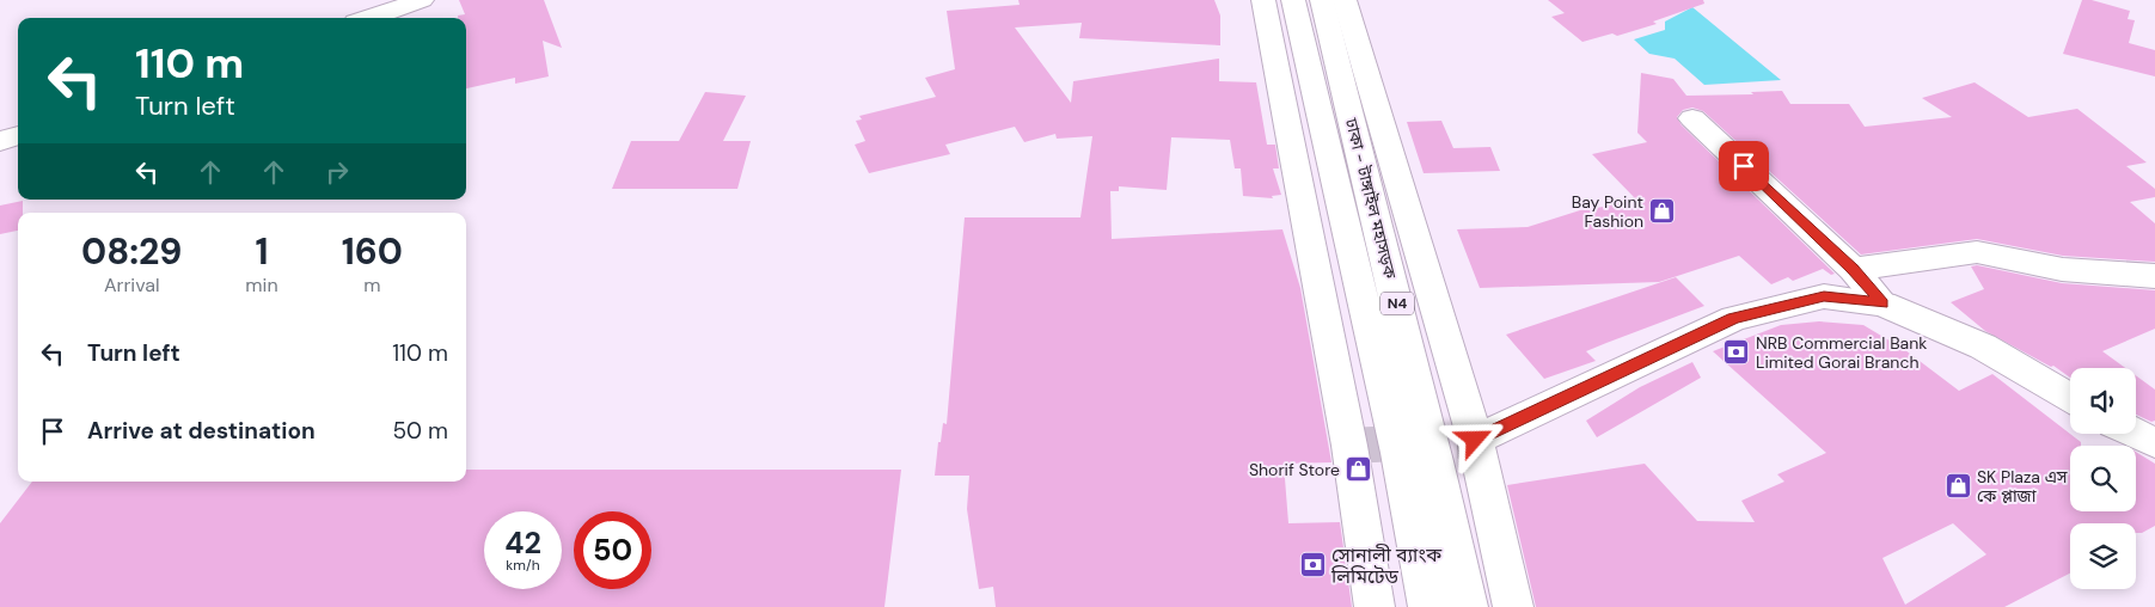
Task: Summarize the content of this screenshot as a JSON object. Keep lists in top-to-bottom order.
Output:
{
  "streets": {
    "main road": ["ঢাকা - টাঙ্গাইল মহাসড়ক", "N4"]
  },
  "places": {
    "shop": ["Bay Point Fashion", "Shorif Store", "SK Plaza এস কে প্লাজা"],
    "bank": ["NRB Commercial Bank Limited Gorai Branch", "সোনালী ব্যাংক লিমিটেড"]
  },
  "page": {
    "turn": ["110 m", "Turn left"],
    "eta": [
      "08:29",
      "Arrival",
      "1",
      "min",
      "160",
      "m"
    ],
    "list": [
      {
        "name": "Turn left",
        "value": "110 m"
      },
      {
        "name": "Arrive at destination",
        "value": "50 m"
      }
    ],
    "speed": "42 km/h",
    "limit": "50"
  }
}
